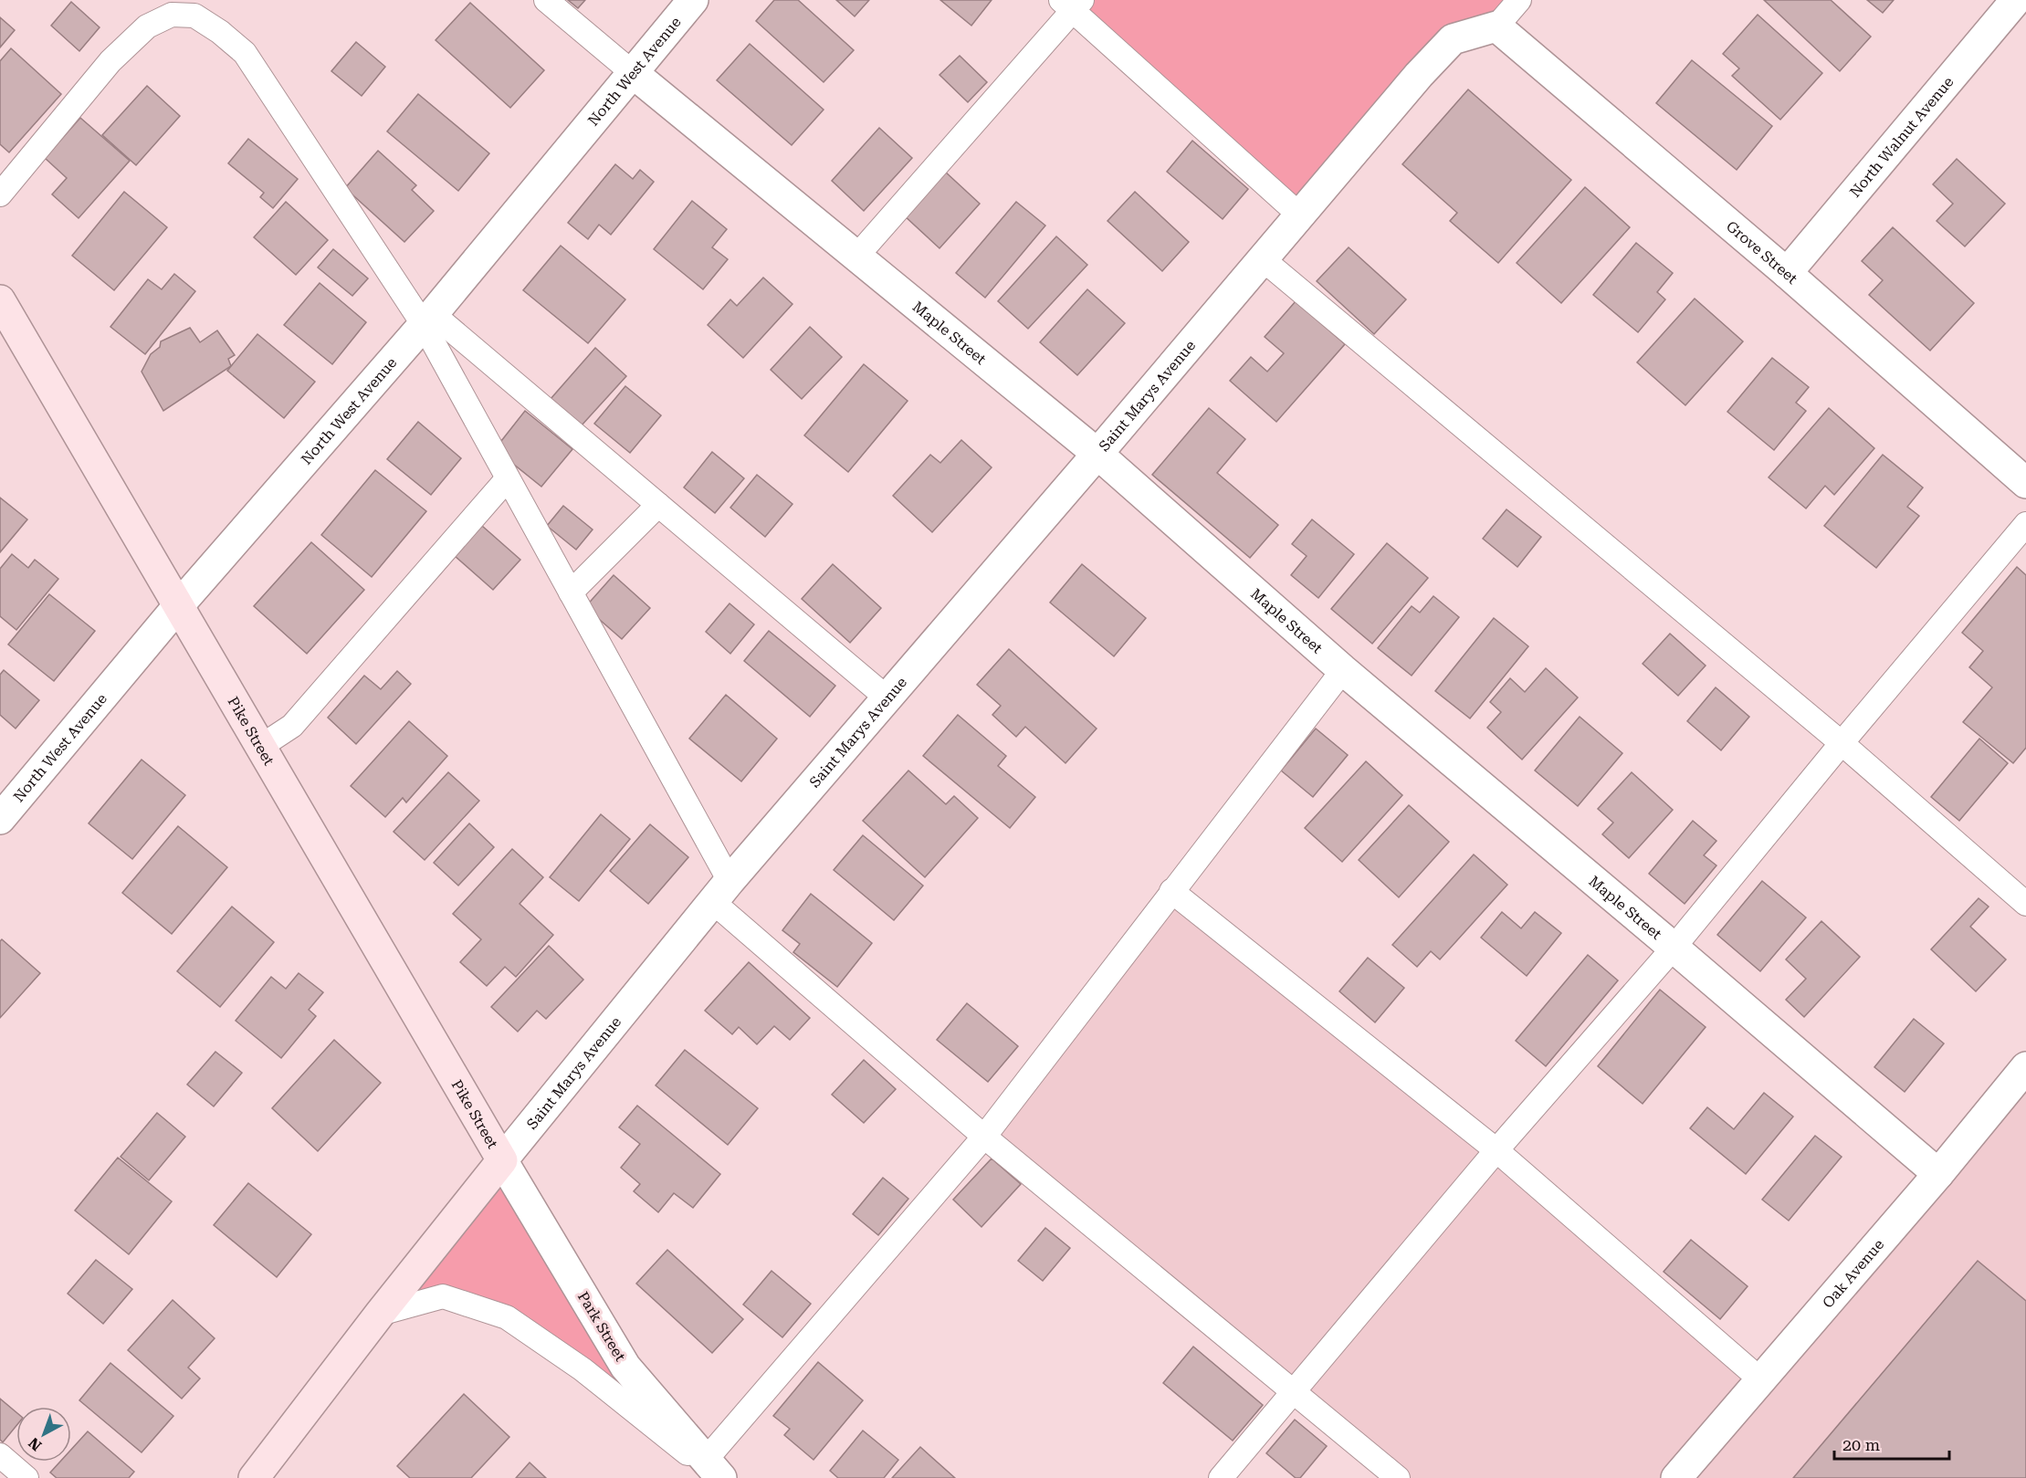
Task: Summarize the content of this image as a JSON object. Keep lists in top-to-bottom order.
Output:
{
  "streets": {
    "main road": ["Saint Marys Avenue", "Pike Street"],
    "street": [
      "North West Avenue",
      "North Walnut Avenue",
      "Grove Street",
      "Maple Street",
      "Oak Avenue",
      "Park Street"
    ]
  },
  "crossings": [
    ["North West Avenue", "Maple Street"],
    ["North West Avenue", "Pike Street"],
    ["North Walnut Avenue", "Grove Street"],
    ["Grove Street", "Saint Marys Avenue"],
    ["Maple Street", "Saint Marys Avenue"],
    ["Maple Street", "Oak Avenue"],
    ["Saint Marys Avenue", "Pike Street"],
    ["Saint Marys Avenue", "Park Street"],
    ["Pike Street", "Park Street"]
  ],
  "scale_bar": "20 m",
  "north": "bottom left"
}
